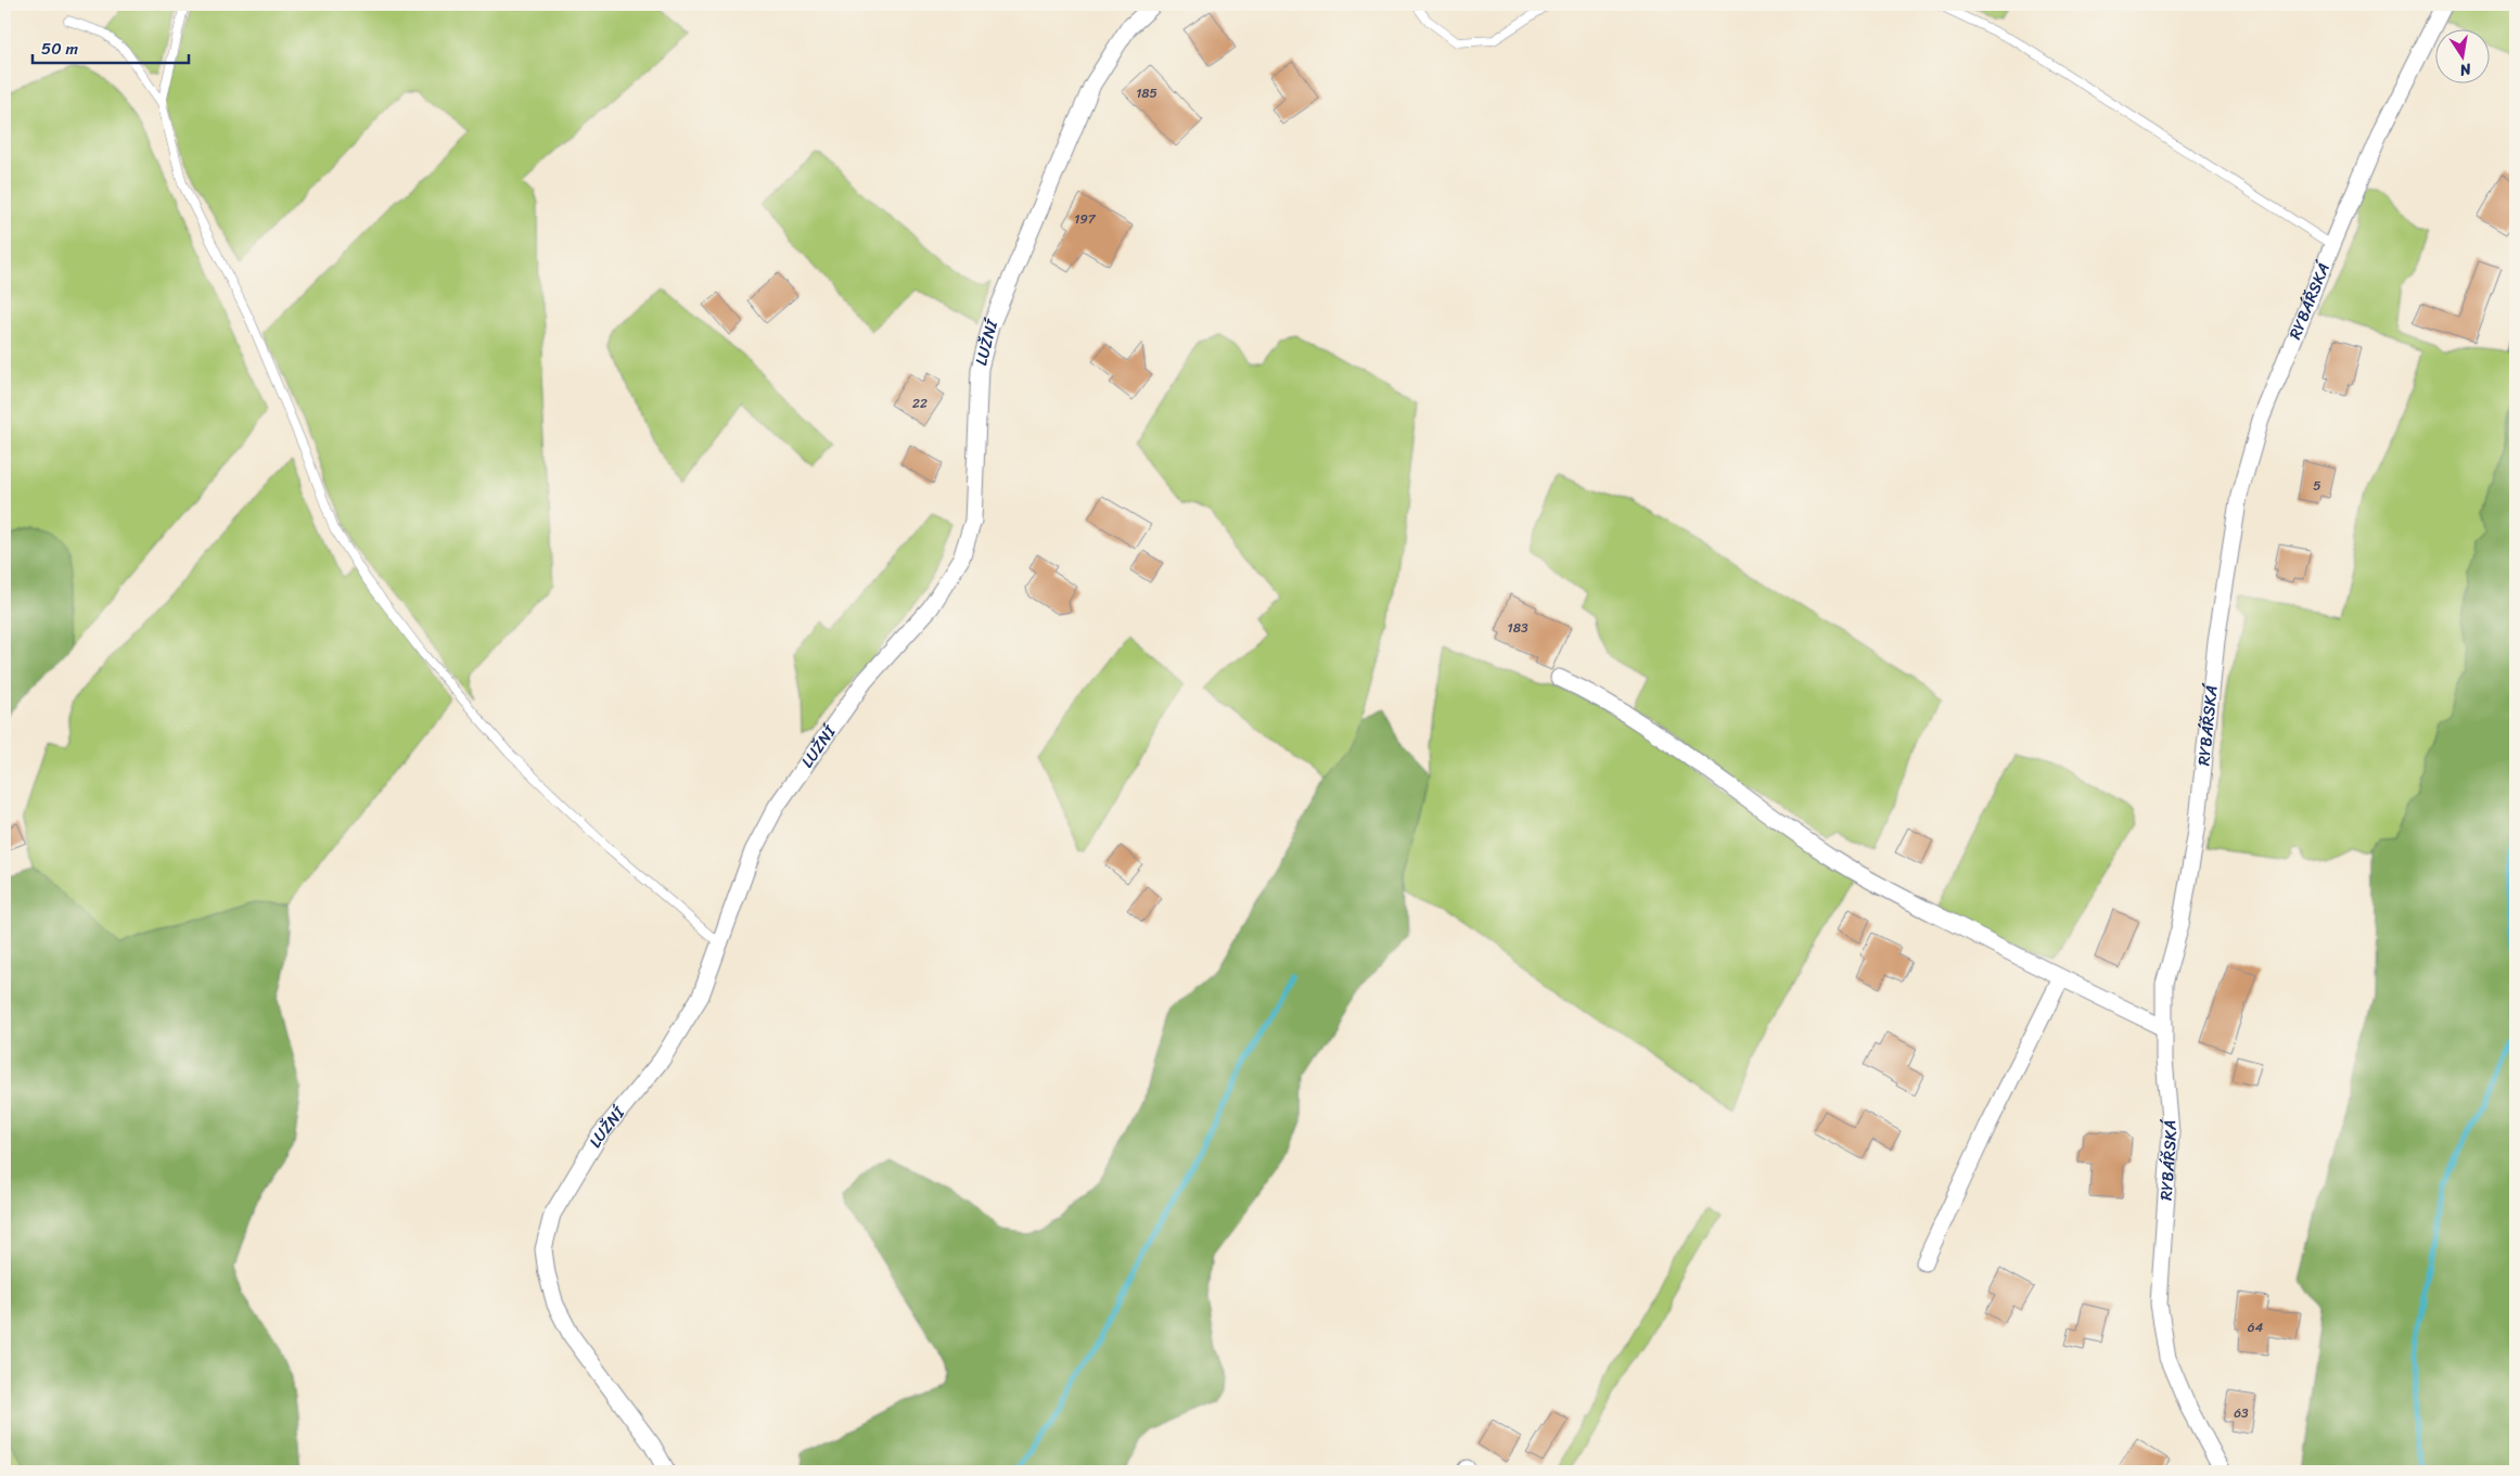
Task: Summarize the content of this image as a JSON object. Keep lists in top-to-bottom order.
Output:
{
  "streets": {
    "street": ["RYBÁŘSKÁ", "LUŽNÍ"]
  },
  "house_numbers": [
    "185",
    "197",
    "22",
    "5",
    "183",
    "64",
    "63"
  ],
  "scale_bar": "50 m",
  "north": "bottom"
}
